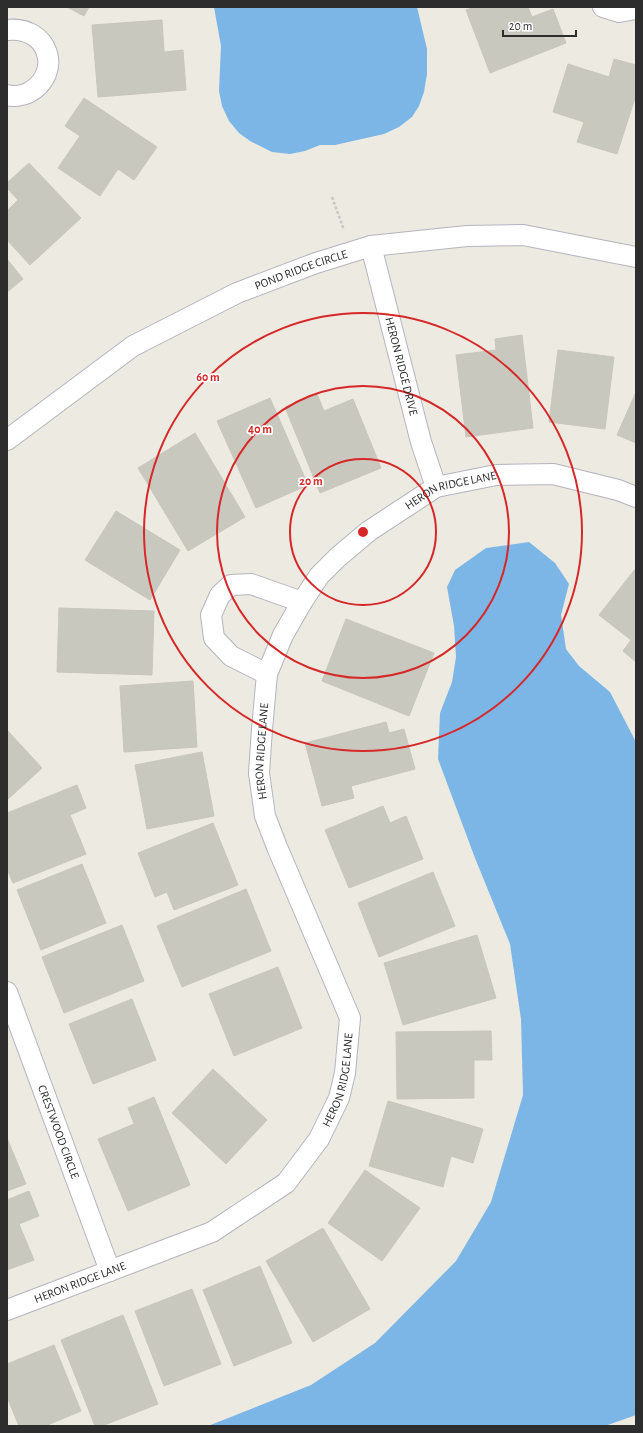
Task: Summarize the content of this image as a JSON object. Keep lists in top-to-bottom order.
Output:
{
  "streets": {
    "street": [
      "POND RIDGE CIRCLE",
      "HERON RIDGE DRIVE",
      "HERON RIDGE LANE",
      "CRESTWOOD CIRCLE"
    ]
  },
  "crossings": [
    ["POND RIDGE CIRCLE", "HERON RIDGE DRIVE"],
    ["HERON RIDGE DRIVE", "HERON RIDGE LANE"],
    ["HERON RIDGE LANE", "CRESTWOOD CIRCLE"]
  ],
  "scale_bar": "20 m",
  "rings": ["60 m", "40 m", "20 m"]
}
